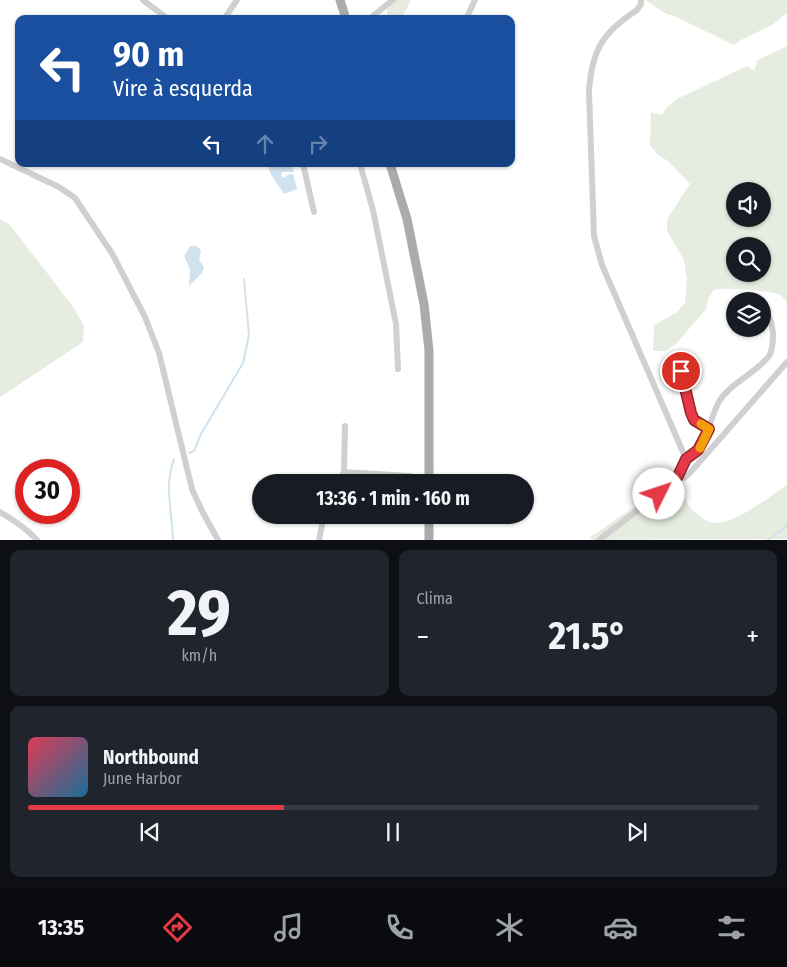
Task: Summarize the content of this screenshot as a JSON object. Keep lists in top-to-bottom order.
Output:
{
  "page": {
    "turn": ["90 m", "Vire à esquerda"],
    "limit": "30",
    "trip": "13:36 · 1 min · 160 m",
    "tile": [
      ["29", "km/h"],
      "Clima"
    ],
    "heat": ["−", "21.5°", "+"],
    "song": ["Northbound", "June Harbor"],
    "tabs": "13:35"
  }
}
